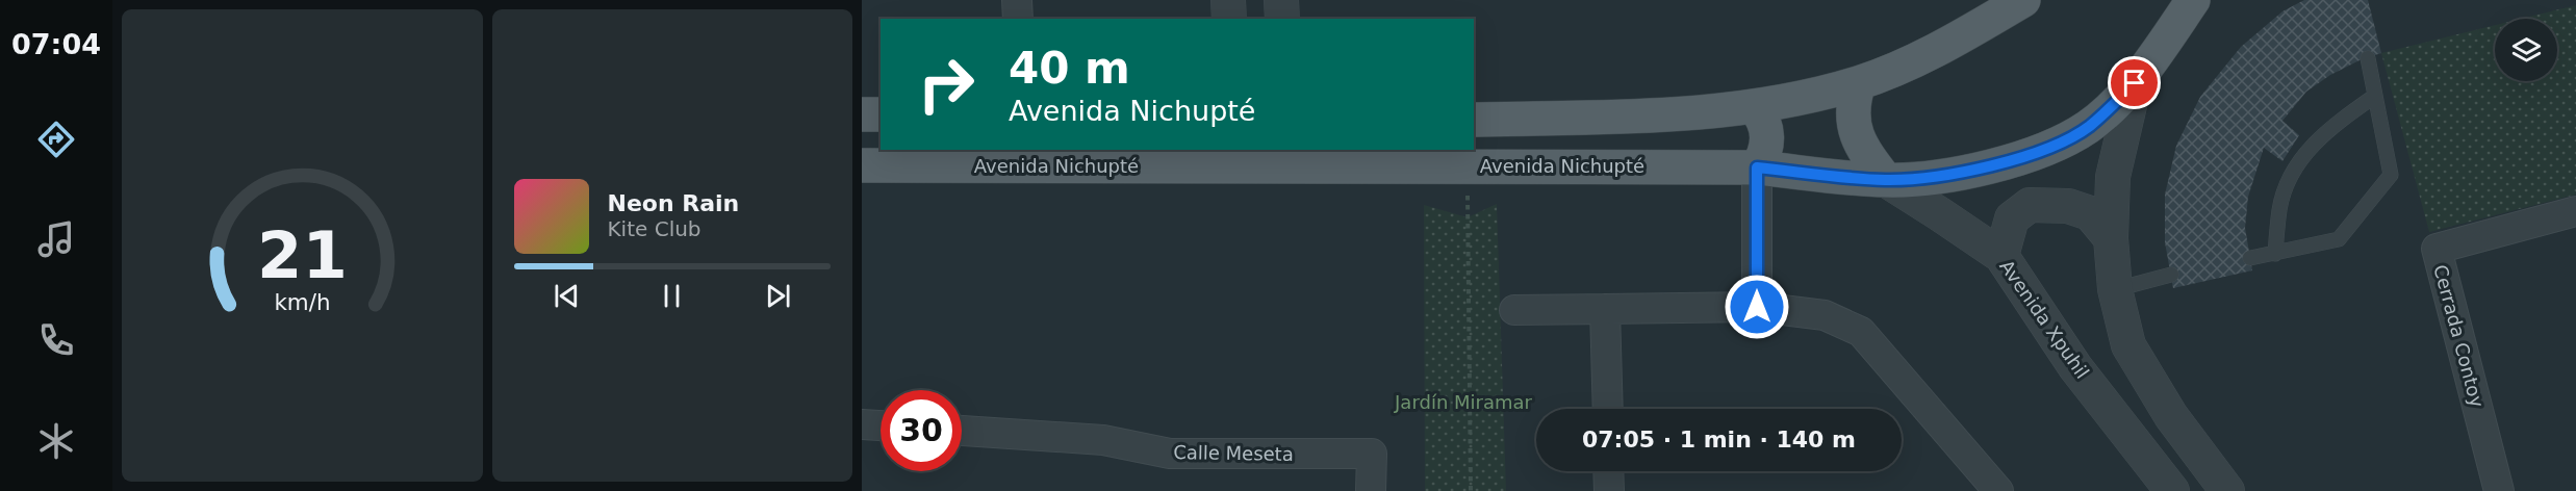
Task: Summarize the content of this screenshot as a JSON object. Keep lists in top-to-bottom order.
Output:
{
  "streets": {
    "main road": ["Avenida Nichupté"],
    "street": ["Avenida Xpuhil", "Cerrada Contoy", "Calle Meseta"]
  },
  "crossings": [
    ["Avenida Nichupté", "Avenida Xpuhil"]
  ],
  "parks": ["Jardín Miramar"],
  "page": {
    "tabs": "07:04",
    "turn": ["40 m", "Avenida Nichupté"],
    "song": ["Neon Rain", "Kite Club"],
    "limit": "30",
    "trip": "07:05 · 1 min · 140 m",
    "gauge": ["21", "km/h"]
  }
}
